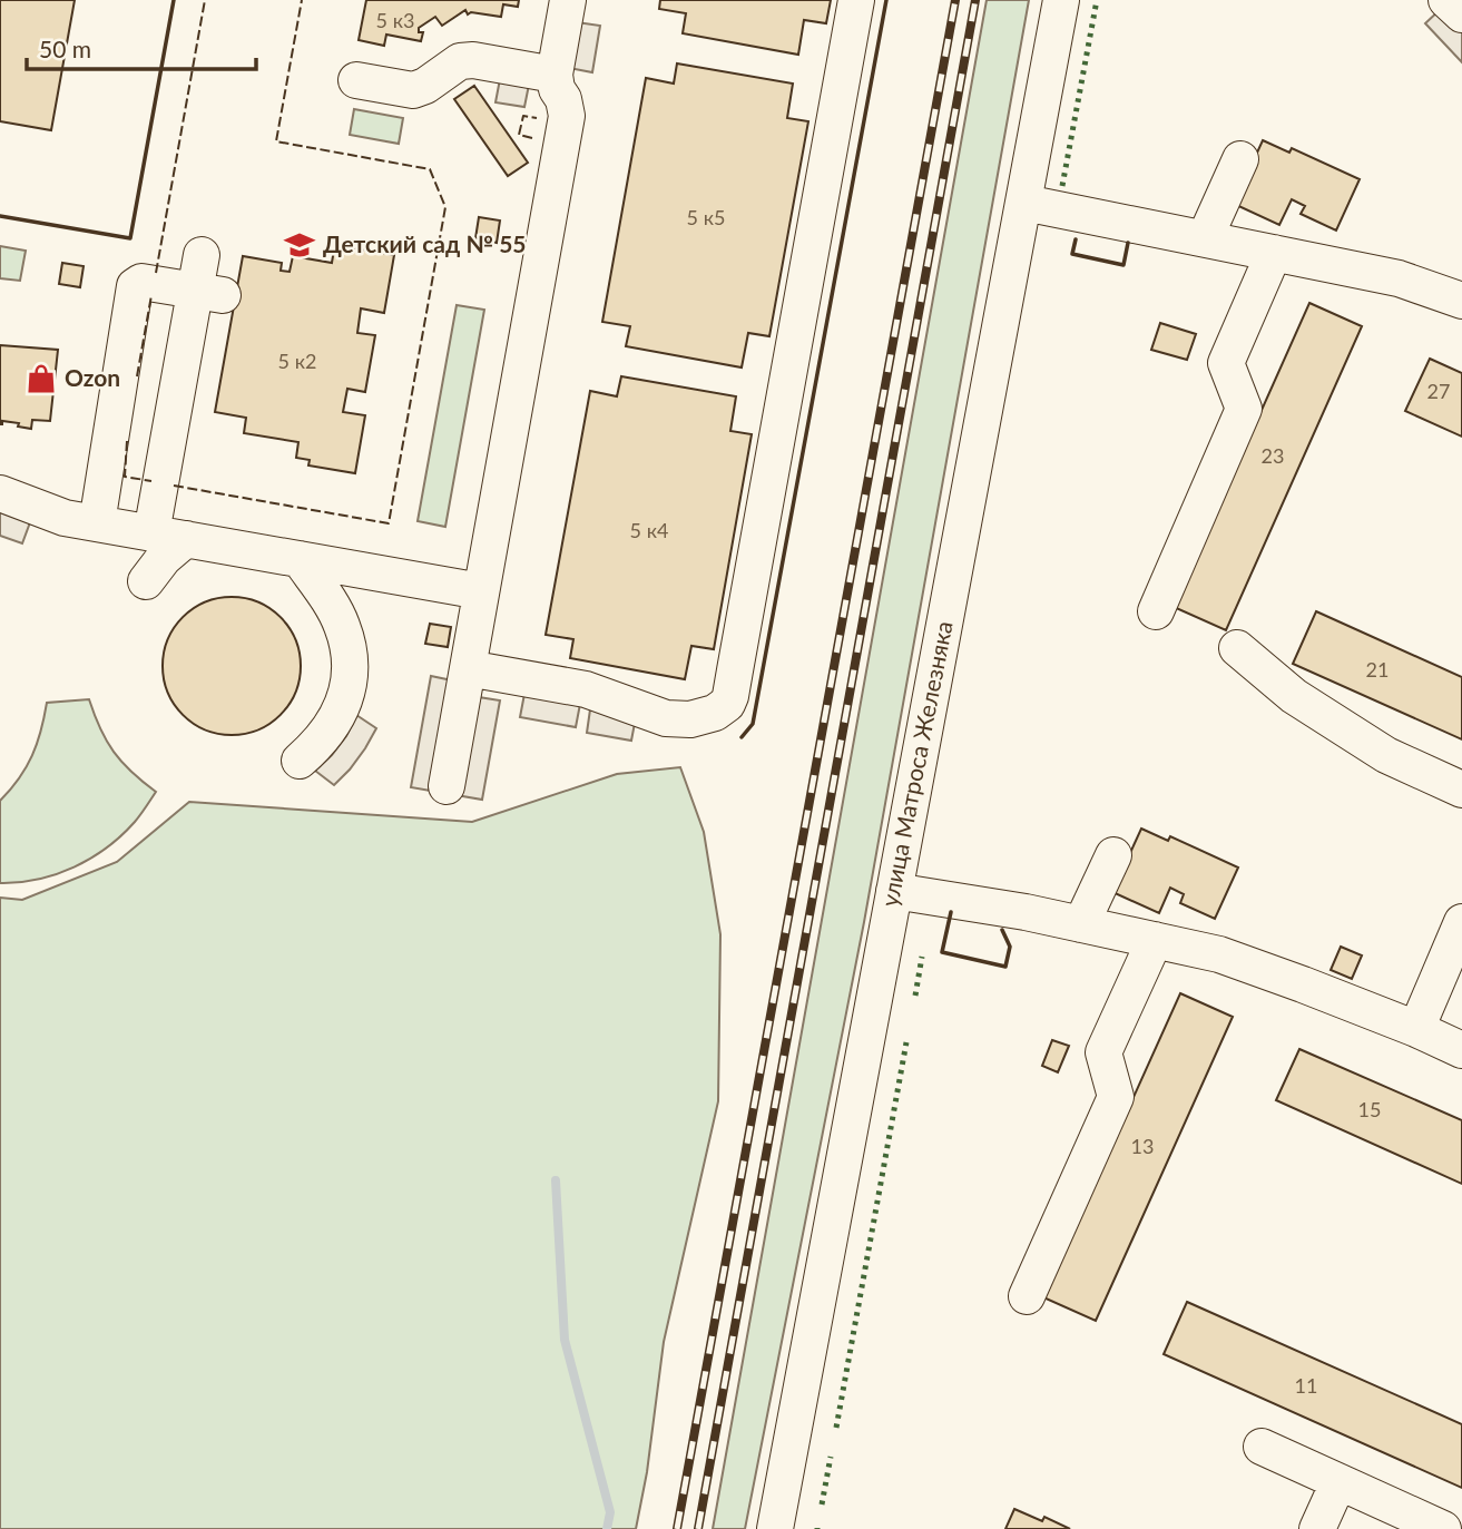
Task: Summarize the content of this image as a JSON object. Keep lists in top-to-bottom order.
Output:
{
  "streets": {
    "street": ["улица Матроса Железняка"]
  },
  "places": {
    "school or university": ["Детский сад № 55"],
    "shop": ["Ozon"]
  },
  "house_numbers": [
    "5 к3",
    "5 к5",
    "5 к2",
    "27",
    "23",
    "5 к4",
    "21",
    "15",
    "13",
    "11"
  ],
  "scale_bar": "50 m"
}
